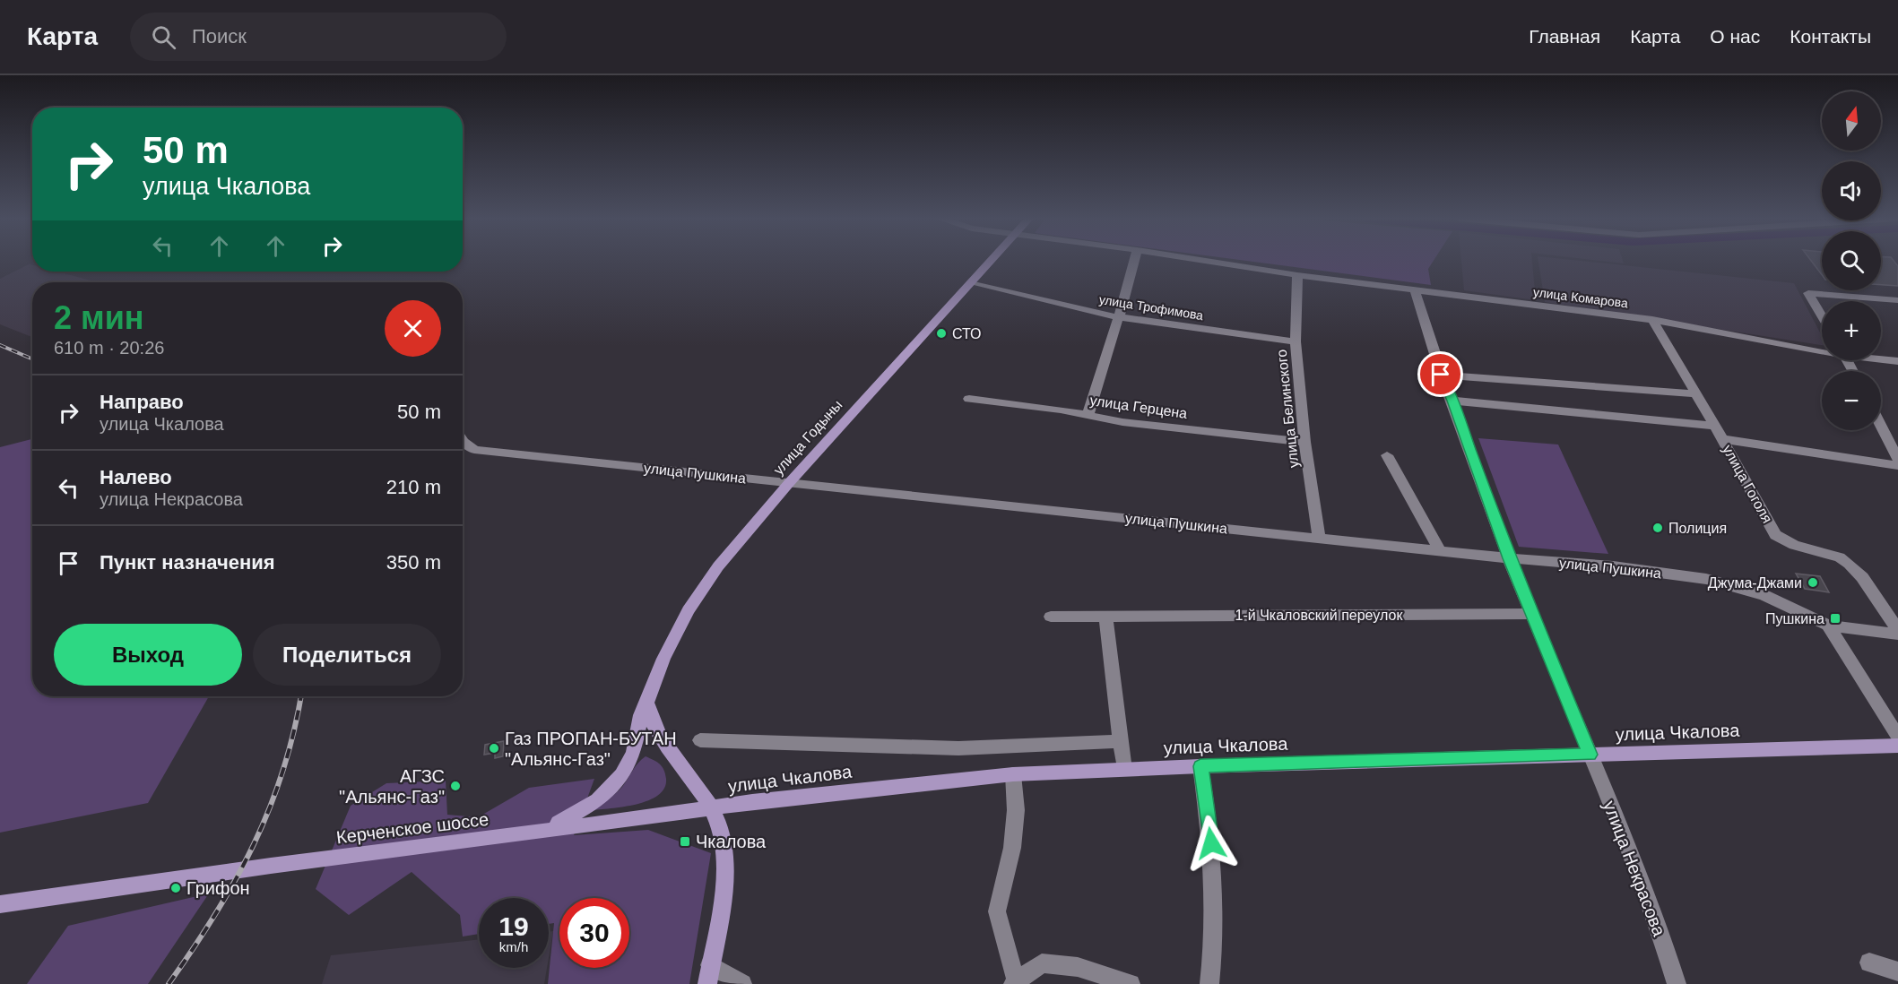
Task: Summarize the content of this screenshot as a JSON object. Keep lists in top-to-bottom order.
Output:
{
  "streets": {
    "main road": ["улица Годыны", "улица Чкалова", "Керченское шоссе"],
    "street": [
      "улица Комарова",
      "улица Трофимова",
      "улица Герцена",
      "улица Белинского",
      "улица Пушкина",
      "улица Гоголя",
      "1-й Чкаловский переулок",
      "улица Некрасова"
    ]
  },
  "crossings": [
    ["улица Комарова", "улица Белинского"],
    ["улица Комарова", "улица Гоголя"],
    ["улица Комарова", "улица Некрасова"],
    ["улица Трофимова", "улица Белинского"],
    ["улица Трофимова", "улица Годыны"],
    ["улица Герцена", "улица Белинского"],
    ["улица Белинского", "улица Пушкина"],
    ["улица Годыны", "улица Пушкина"],
    ["улица Годыны", "улица Чкалова"],
    ["улица Годыны", "Керченское шоссе"],
    ["улица Пушкина", "улица Гоголя"],
    ["улица Пушкина", "улица Некрасова"],
    ["1-й Чкаловский переулок", "улица Некрасова"],
    ["улица Чкалова", "Керченское шоссе"],
    ["улица Чкалова", "улица Некрасова"]
  ],
  "places": {
    "other": [
      "СТО",
      "Полиция",
      "Джума-Джами",
      "Газ ПРОПАН-БУТАН \"Альянс-Газ\"",
      "АГЗС \"Альянс-Газ\"",
      "Грифон"
    ],
    "transit": ["Пушкина", "Чкалова"]
  },
  "north": "top",
  "page": {
    "header": "Карта",
    "search": "Поиск",
    "nav": [
      "Главная",
      "Карта",
      "О нас",
      "Контакты"
    ],
    "map_buttons": ["+", "−"],
    "turn": ["50 m", "улица Чкалова"],
    "heading": ["2 мин", "610 m · 20:26"],
    "list": [
      {
        "name": "Направо",
        "note": "улица Чкалова",
        "value": "50 m"
      },
      {
        "name": "Налево",
        "note": "улица Некрасова",
        "value": "210 m"
      },
      {
        "name": "Пункт назначения",
        "value": "350 m"
      }
    ],
    "buttons": ["Выход", "Поделиться"],
    "speed": "19 km/h",
    "limit": "30"
  }
}
